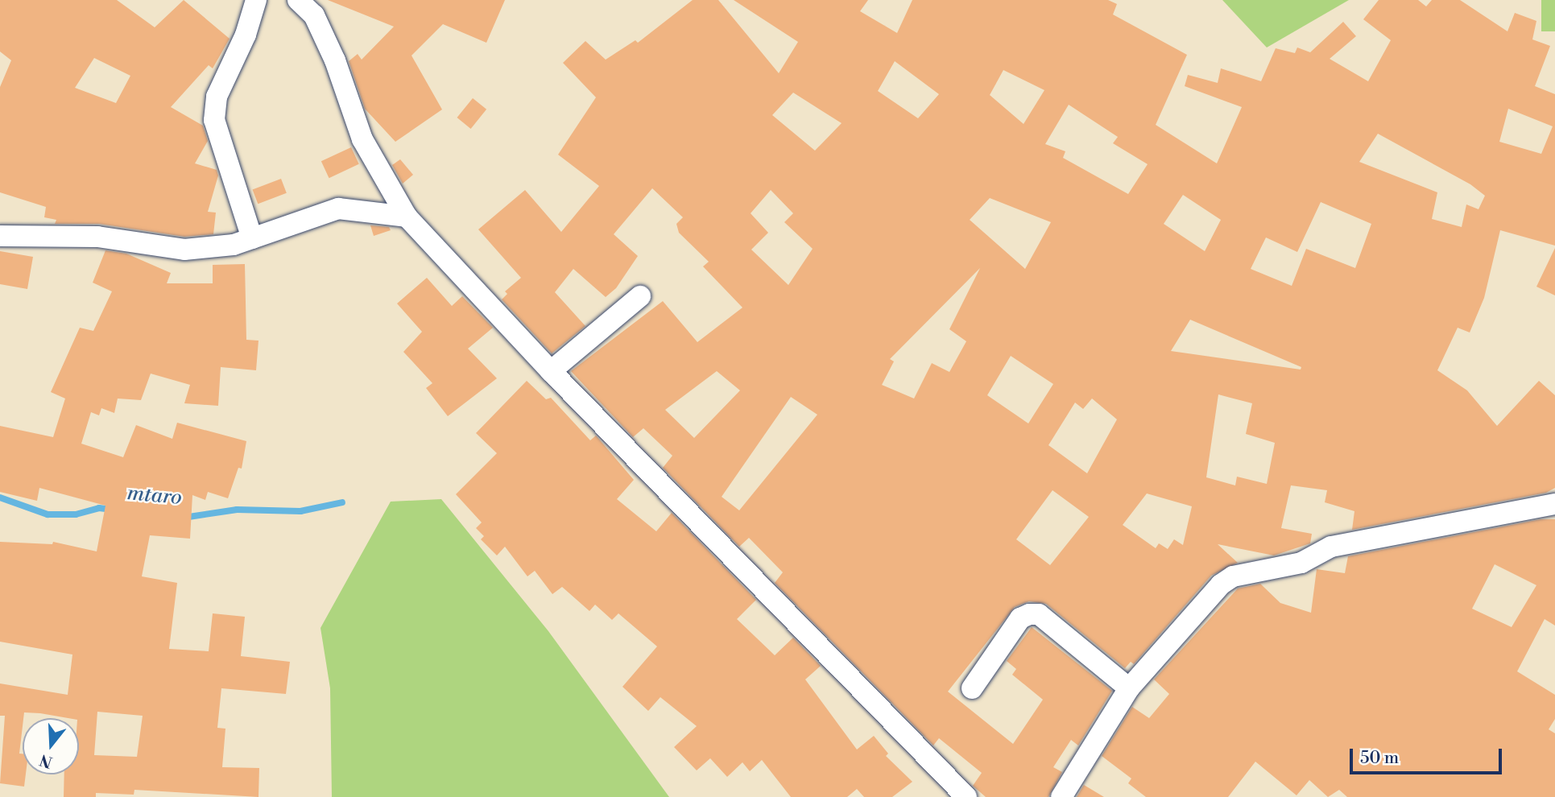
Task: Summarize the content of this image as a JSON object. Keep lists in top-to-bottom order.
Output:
{
  "water": ["mtaro"],
  "scale_bar": "50 m",
  "north": "bottom"
}
